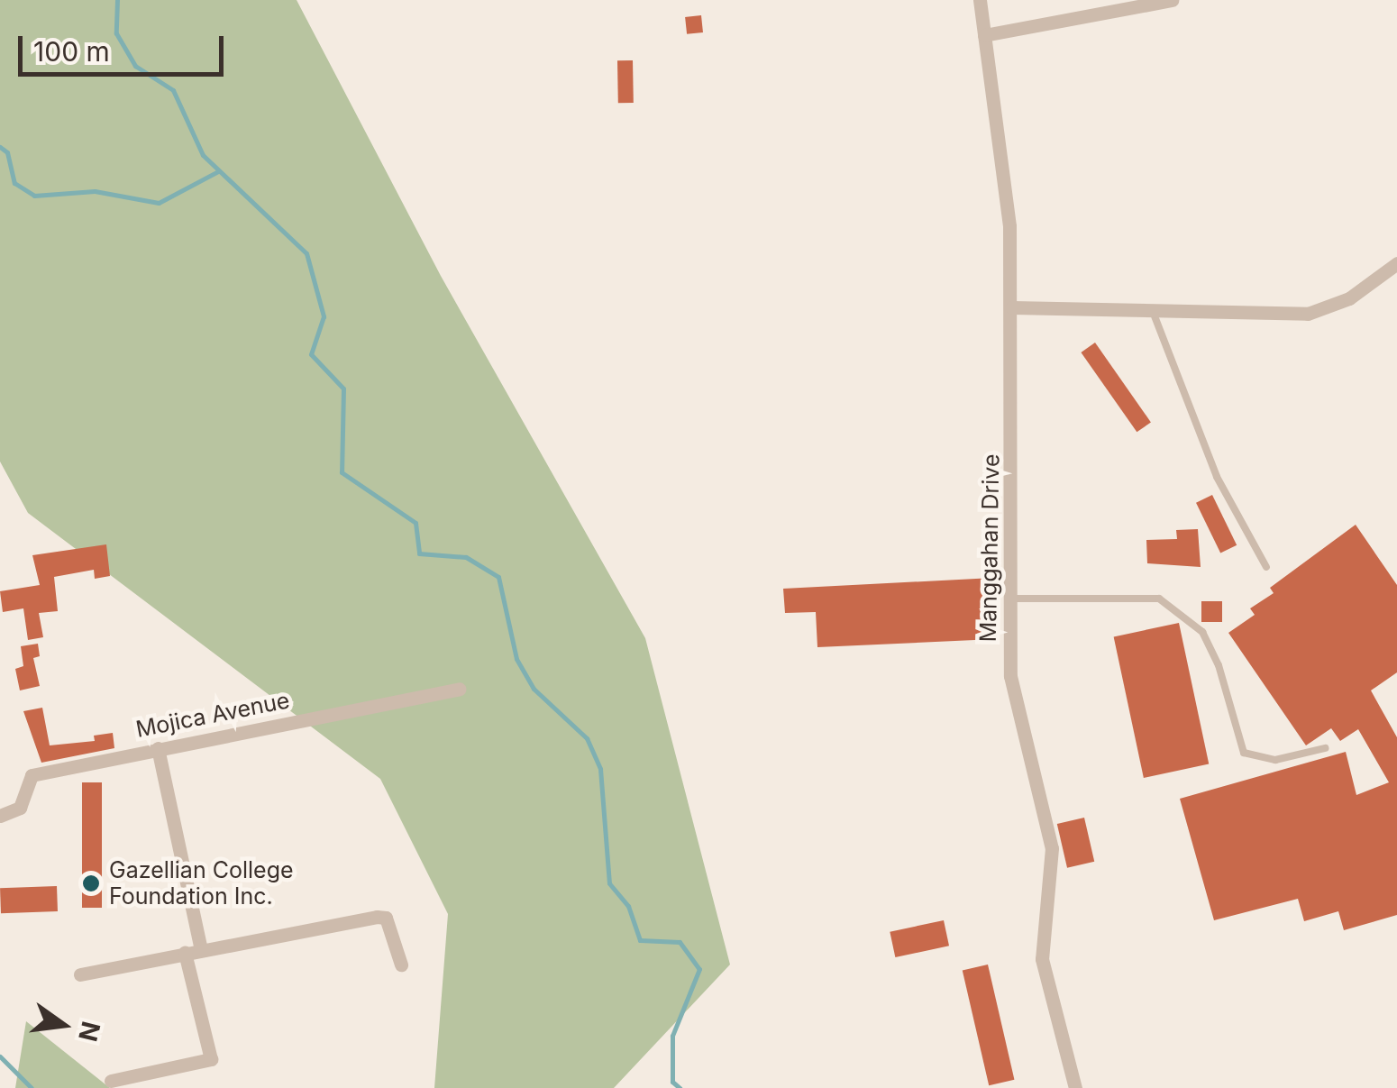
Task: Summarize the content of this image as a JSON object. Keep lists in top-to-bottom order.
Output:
{
  "streets": {
    "street": ["Manggahan Drive", "Mojica Avenue"]
  },
  "places": ["Gazellian College Foundation Inc."],
  "scale_bar": "100 m",
  "north": "right"
}
